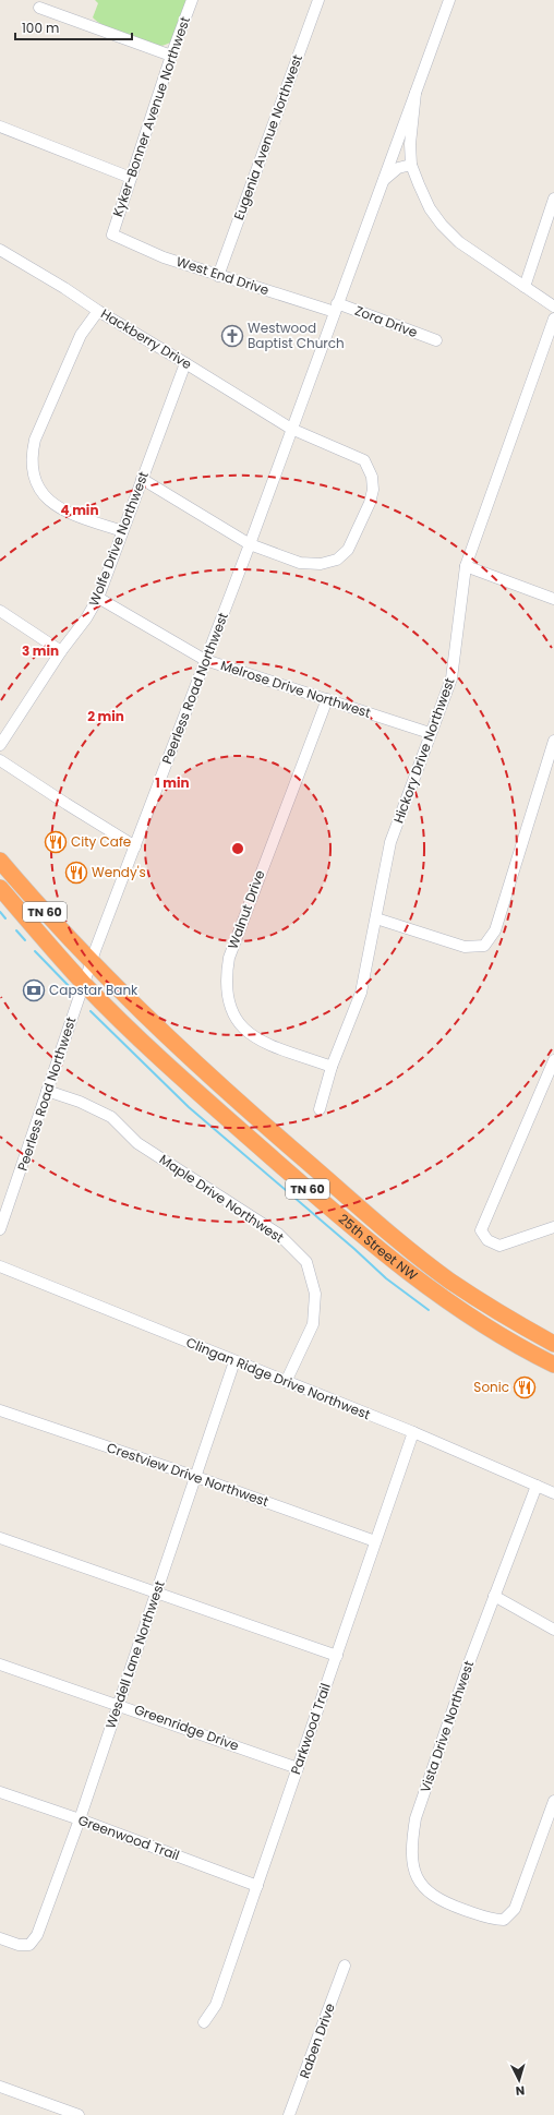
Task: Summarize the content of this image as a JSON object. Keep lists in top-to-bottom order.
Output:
{
  "streets": {
    "highway": ["TN 60", "25th Street NW"],
    "street": [
      "Kyker-Bonner Avenue Northwest",
      "Eugenia Avenue Northwest",
      "West End Drive",
      "Zora Drive",
      "Hackberry Drive",
      "Wolfe Drive Northwest",
      "Peerless Road Northwest",
      "Melrose Drive Northwest",
      "Hickory Drive Northwest",
      "Walnut Drive",
      "Maple Drive Northwest",
      "Clingan Ridge Drive Northwest",
      "Crestview Drive Northwest",
      "Wesdell Lane Northwest",
      "Vista Drive Northwest",
      "Greenridge Drive",
      "Parkwood Trail",
      "Greenwood Trail",
      "Raben Drive"
    ]
  },
  "crossings": [
    ["Kyker-Bonner Avenue Northwest", "West End Drive"],
    ["Eugenia Avenue Northwest", "West End Drive"],
    ["West End Drive", "Zora Drive"],
    ["West End Drive", "Peerless Road Northwest"],
    ["Zora Drive", "Peerless Road Northwest"],
    ["Hackberry Drive", "Wolfe Drive Northwest"],
    ["Hackberry Drive", "Peerless Road Northwest"],
    ["Wolfe Drive Northwest", "Melrose Drive Northwest"],
    ["Peerless Road Northwest", "Melrose Drive Northwest"],
    ["Peerless Road Northwest", "TN 60"],
    ["Peerless Road Northwest", "Maple Drive Northwest"],
    ["Peerless Road Northwest", "25th Street NW"],
    ["Melrose Drive Northwest", "Hickory Drive Northwest"],
    ["Melrose Drive Northwest", "Walnut Drive"],
    ["Hickory Drive Northwest", "Walnut Drive"],
    ["TN 60", "25th Street NW"],
    ["Maple Drive Northwest", "Clingan Ridge Drive Northwest"],
    ["Clingan Ridge Drive Northwest", "Wesdell Lane Northwest"],
    ["Clingan Ridge Drive Northwest", "Vista Drive Northwest"],
    ["Clingan Ridge Drive Northwest", "Parkwood Trail"],
    ["Crestview Drive Northwest", "Wesdell Lane Northwest"],
    ["Crestview Drive Northwest", "Parkwood Trail"],
    ["Wesdell Lane Northwest", "Greenridge Drive"],
    ["Wesdell Lane Northwest", "Greenwood Trail"],
    ["Greenridge Drive", "Parkwood Trail"],
    ["Parkwood Trail", "Greenwood Trail"]
  ],
  "places": {
    "church": ["Westwood Baptist Church"],
    "restaurant": ["City Cafe", "Wendy's", "Sonic"],
    "bank": ["Capstar Bank"]
  },
  "scale_bar": "100 m",
  "north": "bottom",
  "rings": [
    "4 min",
    "3 min",
    "2 min",
    "1 min"
  ]
}
